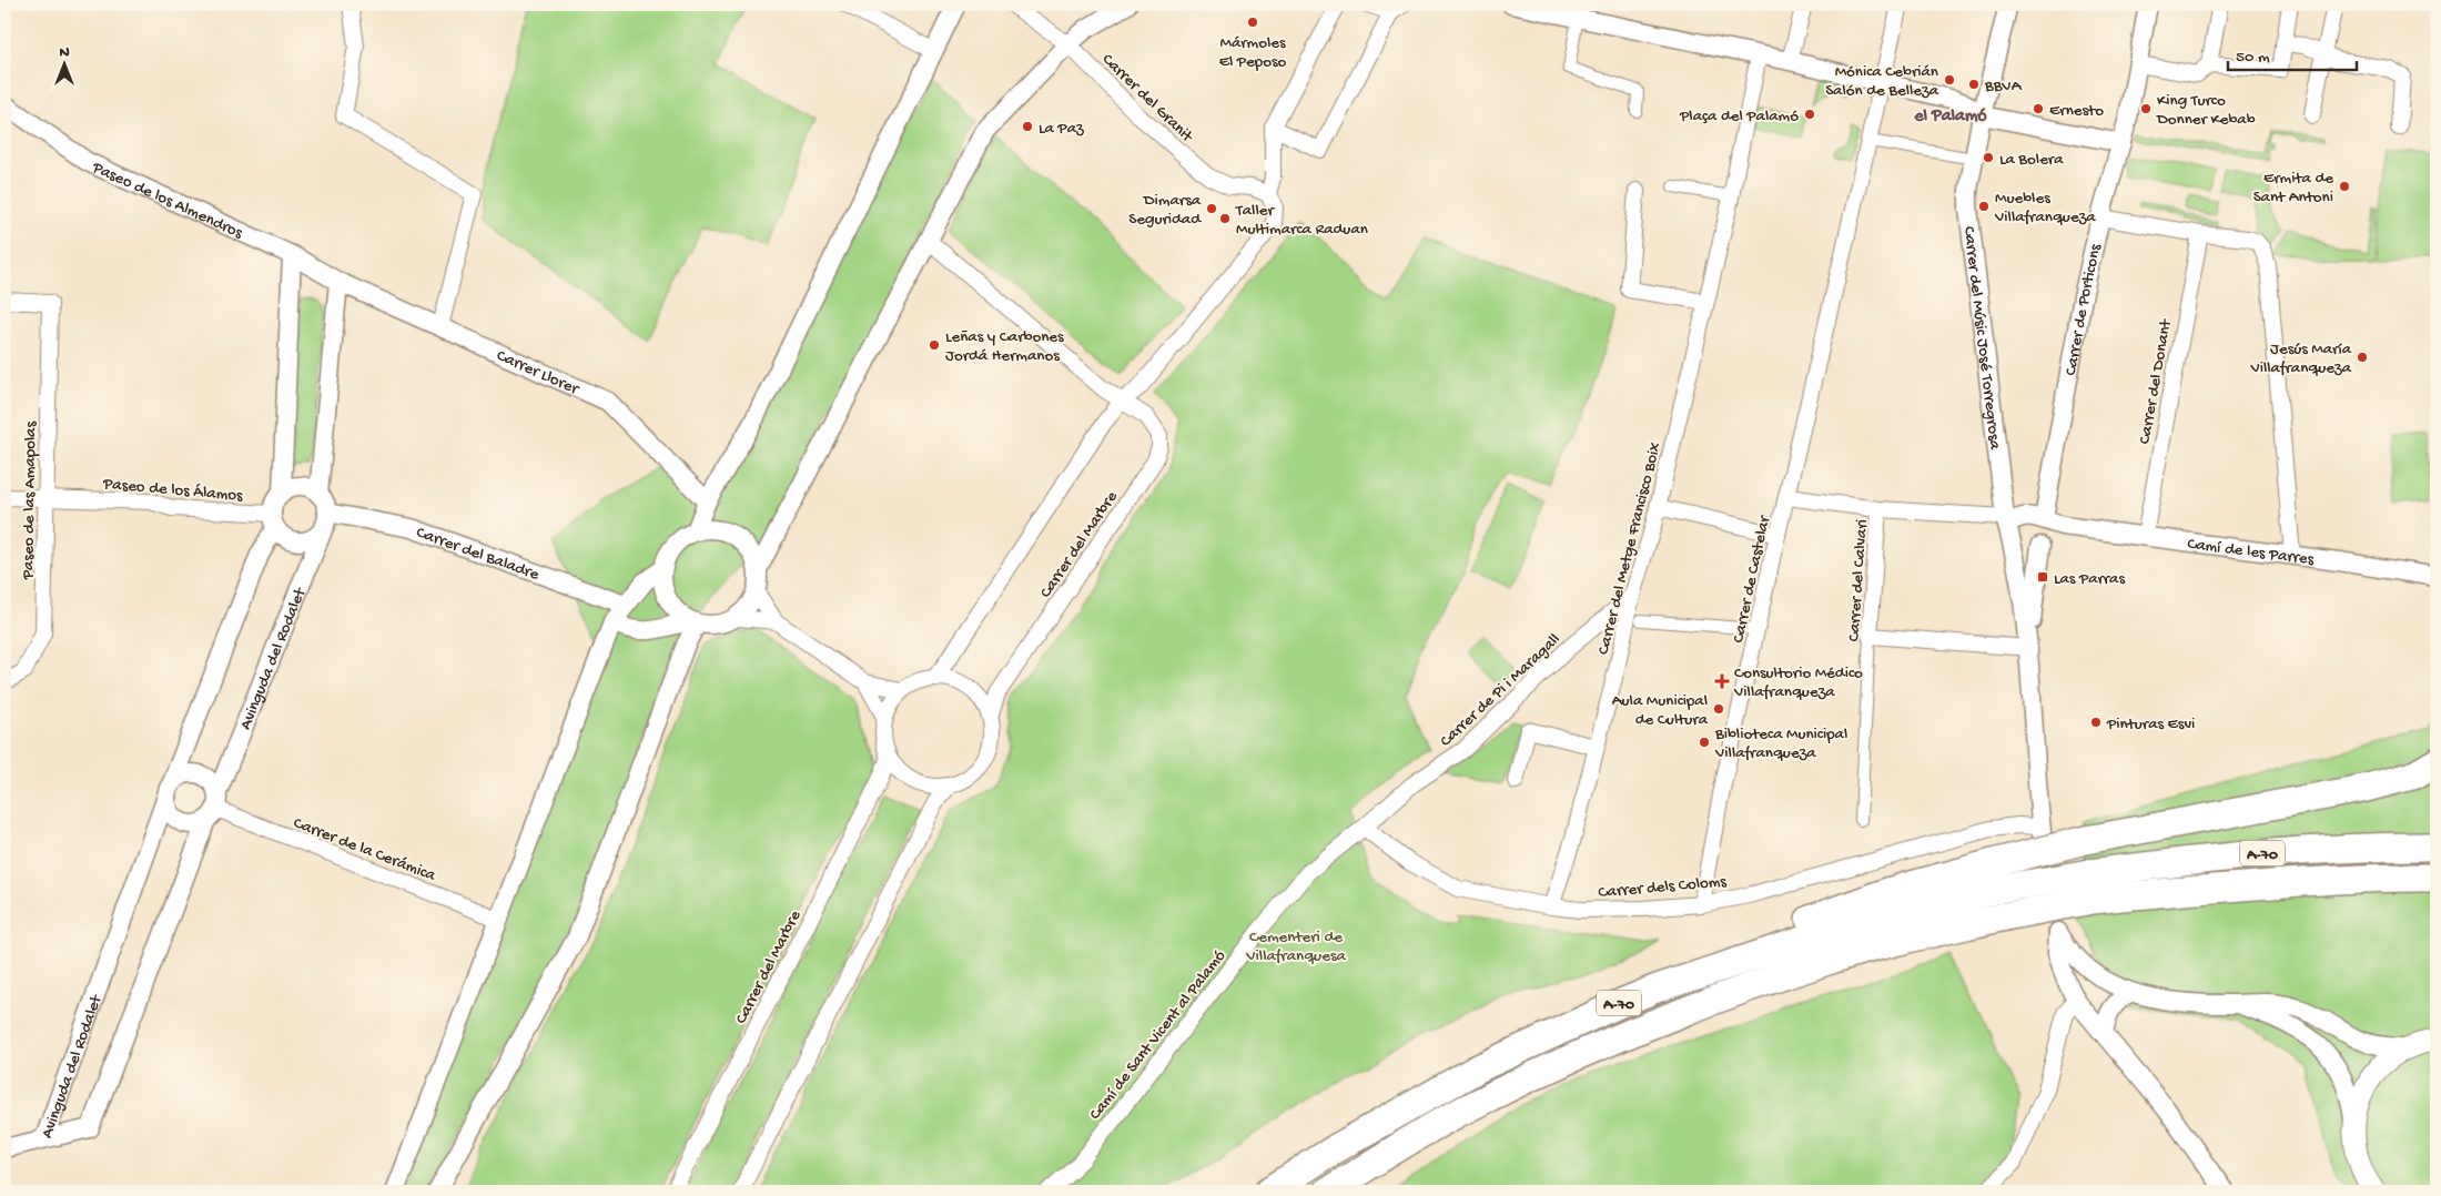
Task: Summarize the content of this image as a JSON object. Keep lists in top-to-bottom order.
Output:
{
  "streets": {
    "highway": ["A-70"],
    "street": [
      "Carrer del Granit",
      "Paseo de los Almendros",
      "Carrer de Porticons",
      "Carrer del Músic José Torregrosa",
      "Carrer Llorer",
      "Carrer del Donant",
      "Paseo de los Álamos",
      "Paseo de las Amapolas",
      "Carrer del Marbre",
      "Carrer del Metge Francisco Boix",
      "Camí de les Parres",
      "Carrer del Baladre",
      "Carrer de Castelar",
      "Carrer del Calvari",
      "Avinguda del Rodalet",
      "Carrer de Pi i Maragall",
      "Carrer de la Cerámica",
      "Carrer dels Coloms",
      "Camí de Sant Vicent al Palamó"
    ]
  },
  "crossings": [
    ["Paseo de los Almendros", "Carrer Llorer"],
    ["Carrer de Porticons", "Camí de les Parres"],
    ["Carrer del Donant", "Camí de les Parres"],
    ["Paseo de los Álamos", "Paseo de las Amapolas"],
    ["Paseo de los Álamos", "Carrer del Baladre"],
    ["Paseo de los Álamos", "Avinguda del Rodalet"],
    ["Carrer del Metge Francisco Boix", "Carrer de Pi i Maragall"],
    ["Carrer del Metge Francisco Boix", "Carrer dels Coloms"],
    ["Carrer del Baladre", "Avinguda del Rodalet"],
    ["Carrer de Castelar", "Carrer dels Coloms"],
    ["Avinguda del Rodalet", "Carrer de la Cerámica"],
    ["Carrer de Pi i Maragall", "Carrer dels Coloms"],
    ["Carrer de Pi i Maragall", "Camí de Sant Vicent al Palamó"],
    ["Carrer dels Coloms", "Camí de Sant Vicent al Palamó"]
  ],
  "districts": ["el Palamó"],
  "parks": ["Cementeri de Villafranquesa"],
  "places": {
    "other": [
      "Mármoles El Peposo",
      "Mónica Cebrián Salón de Belleza",
      "BBVA",
      "Ernesto",
      "King Turco Donner Kebab",
      "Plaça del Palamó",
      "La Paz",
      "La Bolera",
      "Ermita de Sant Antoni",
      "Muebles Villafranqueza",
      "Dimarsa Seguridad",
      "Taller Multimarca Raduan",
      "Leñas y Carbones Jordá Hermanos",
      "Jesús María Villafranqueza",
      "Aula Municipal de Cultura",
      "Pinturas Esvi",
      "Biblioteca Municipal Villafranqueza"
    ],
    "transit": ["Las Parras"],
    "health": ["Consultorio Médico Villafranqueza"]
  },
  "scale_bar": "50 m",
  "north": "top"
}
